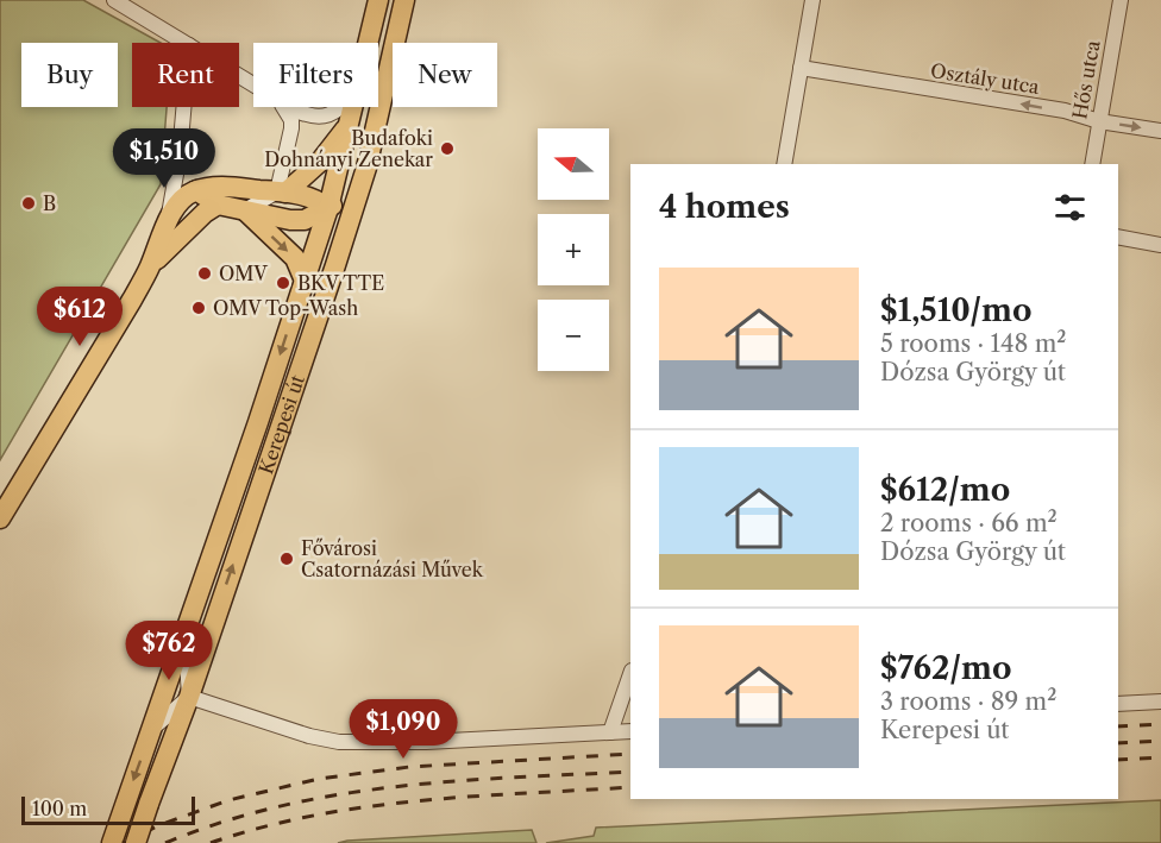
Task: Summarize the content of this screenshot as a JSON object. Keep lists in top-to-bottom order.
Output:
{
  "streets": {
    "main road": ["Kerepesi út"],
    "street": ["Osztály utca", "Hős utca"]
  },
  "crossings": [
    ["Osztály utca", "Hős utca"]
  ],
  "places": [
    "Budafoki Dohnányi Zenekar",
    "B",
    "OMV",
    "BKV TTE",
    "OMV Top-Wash",
    "Fővárosi Csatornázási Művek"
  ],
  "scale_bar": "100 m",
  "north": "left",
  "page": {
    "chip": [
      "Buy",
      "Rent",
      "Filters",
      "New"
    ],
    "map_buttons": ["+", "−"],
    "price": [
      "$1,510",
      "$612",
      "$762",
      "$1,090"
    ],
    "heading": "4 homes",
    "list": [
      {
        "name": "$1,510/mo",
        "note": "5 rooms · 148 m² · Dózsa György út"
      },
      {
        "name": "$612/mo",
        "note": "2 rooms · 66 m² · Dózsa György út"
      },
      {
        "name": "$762/mo",
        "note": "3 rooms · 89 m² · Kerepesi út"
      }
    ],
    "scale": "100 m"
  }
}
